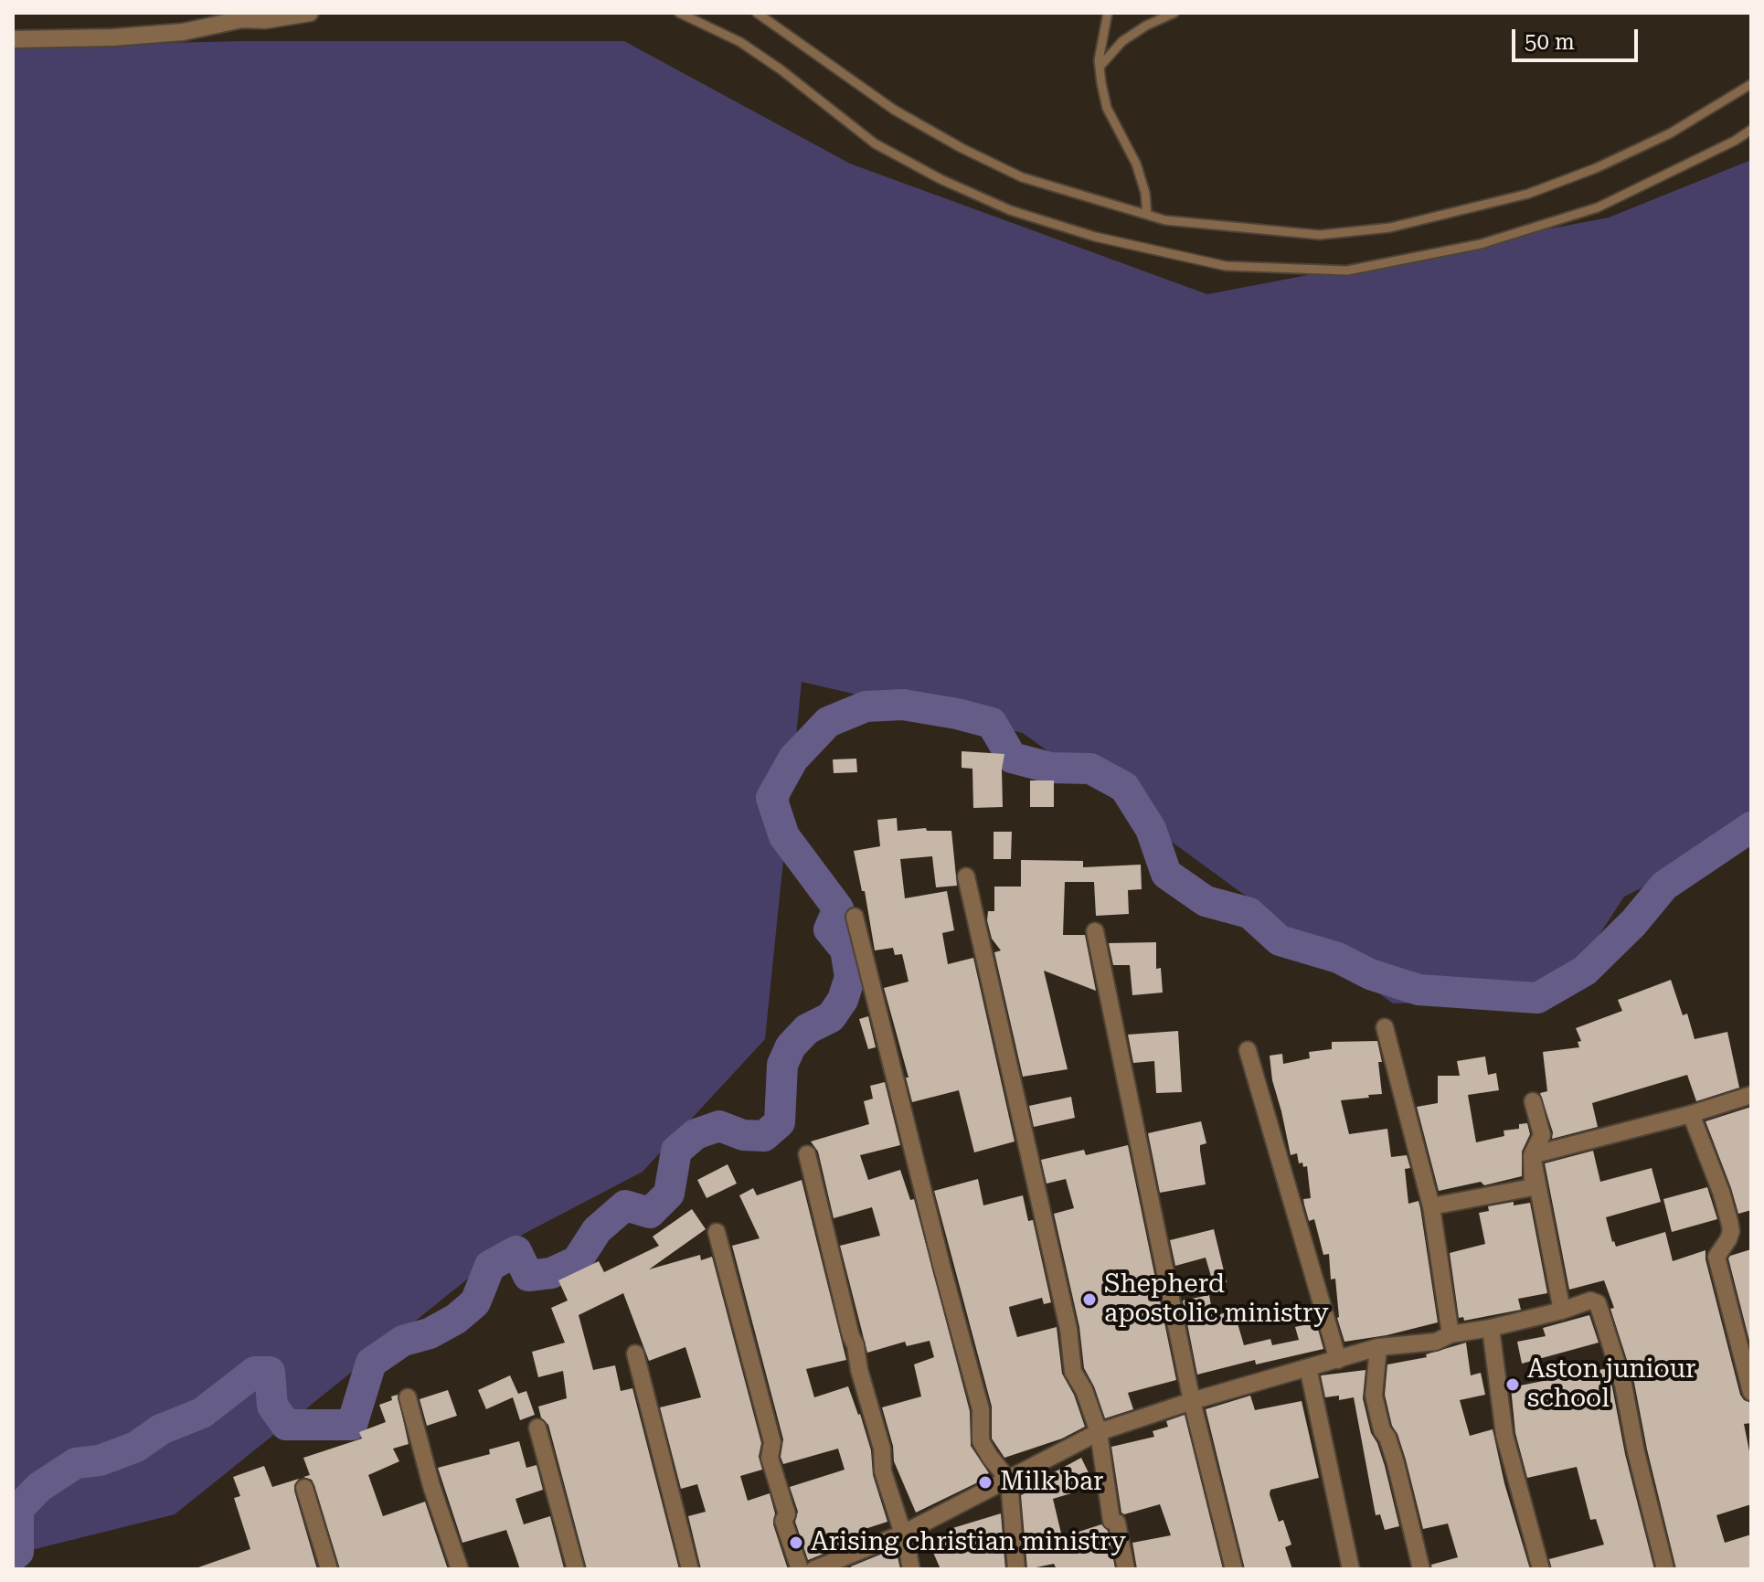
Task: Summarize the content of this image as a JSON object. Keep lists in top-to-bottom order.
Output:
{
  "places": [
    "Shepherd apostolic ministry",
    "Aston juniour school",
    "Milk bar",
    "Arising christian ministry"
  ],
  "scale_bar": "50 m"
}
